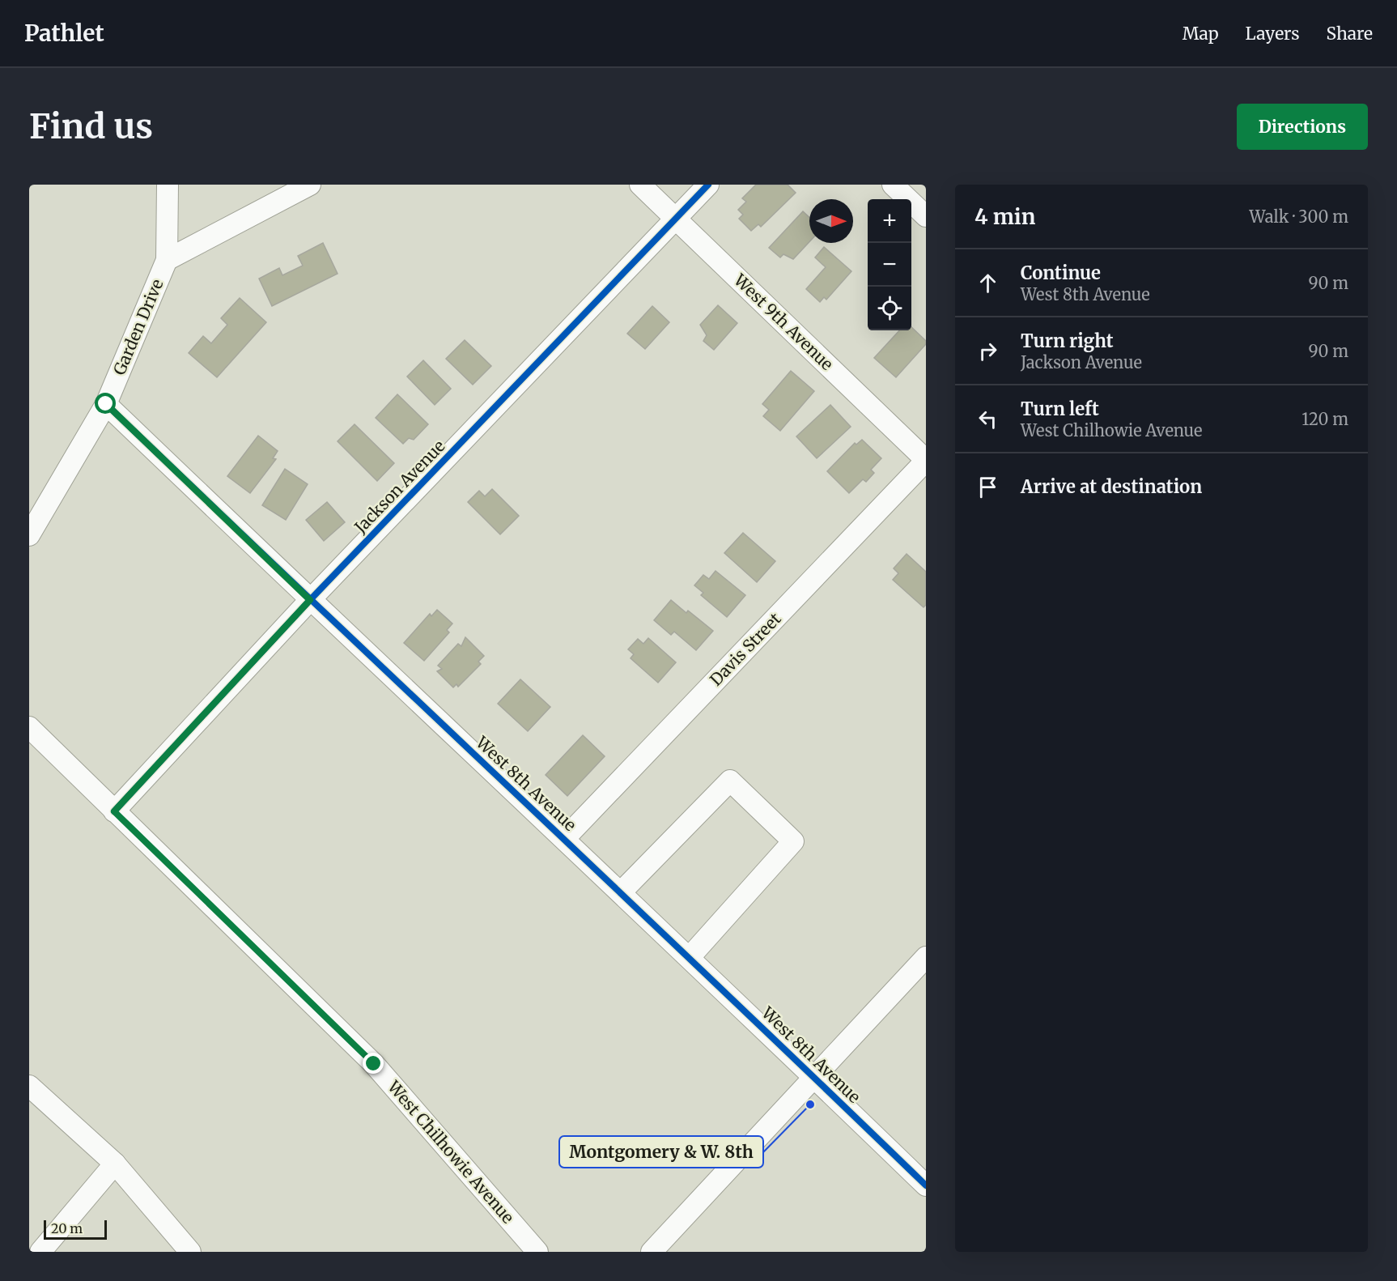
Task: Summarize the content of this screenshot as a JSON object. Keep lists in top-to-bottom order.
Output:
{
  "streets": {
    "street": [
      "West 9th Avenue",
      "Garden Drive",
      "Jackson Avenue",
      "Davis Street",
      "West 8th Avenue",
      "West Chilhowie Avenue"
    ]
  },
  "crossings": [
    ["West 9th Avenue", "Jackson Avenue"],
    ["West 9th Avenue", "Davis Street"],
    ["Garden Drive", "West 8th Avenue"],
    ["Jackson Avenue", "West 8th Avenue"],
    ["Jackson Avenue", "West Chilhowie Avenue"],
    ["Davis Street", "West 8th Avenue"]
  ],
  "places": ["Montgomery & W. 8th"],
  "scale_bar": "20 m",
  "north": "right",
  "page": {
    "header": "Pathlet",
    "nav": ["Map", "Layers", "Share"],
    "buttons": "Directions",
    "title": "Find us",
    "heading": ["4 min", "Walk · 300 m"],
    "map_buttons": ["+", "−"],
    "list": [
      ["Continue", "West 8th Avenue", "90 m"],
      ["Turn right", "Jackson Avenue", "90 m"],
      ["Turn left", "West Chilhowie Avenue", "120 m"],
      "Arrive at destination"
    ],
    "scale": "20 m"
  }
}
